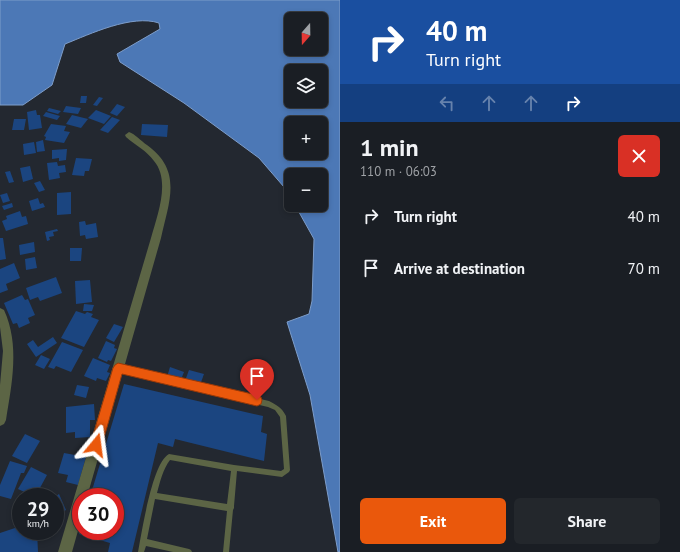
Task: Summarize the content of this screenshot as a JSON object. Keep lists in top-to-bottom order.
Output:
{
  "north": "bottom",
  "page": {
    "turn": ["40 m", "Turn right"],
    "map_buttons": ["+", "−"],
    "heading": ["1 min", "110 m · 06:03"],
    "list": [
      {
        "name": "Turn right",
        "value": "40 m"
      },
      {
        "name": "Arrive at destination",
        "value": "70 m"
      }
    ],
    "speed": "29 km/h",
    "limit": "30",
    "buttons": ["Exit", "Share"]
  }
}
